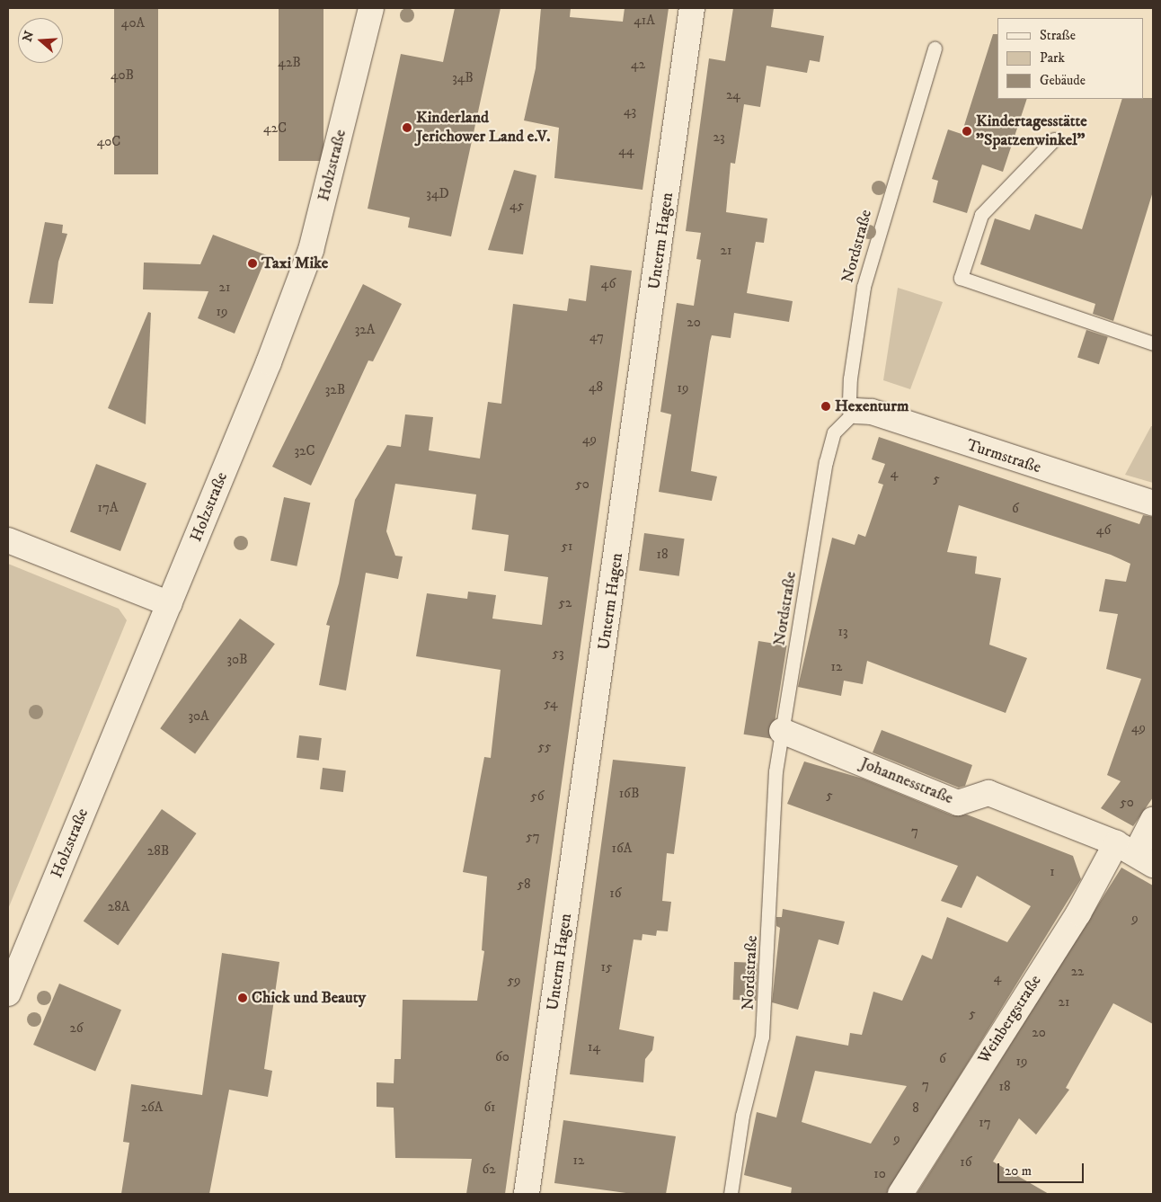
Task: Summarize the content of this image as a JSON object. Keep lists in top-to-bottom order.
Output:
{
  "streets": {
    "street": [
      "Holzstraße",
      "Unterm Hagen",
      "Turmstraße",
      "Johannesstraße",
      "Weinbergstraße"
    ],
    "lane": ["Nordstraße"]
  },
  "crossings": [
    ["Nordstraße", "Turmstraße"],
    ["Nordstraße", "Johannesstraße"],
    ["Johannesstraße", "Weinbergstraße"]
  ],
  "places": [
    "Kinderland Jerichower Land e.V.",
    "Kindertagesstätte \"Spatzenwinkel\"",
    "Taxi Mike",
    "Hexenturm",
    "Chick und Beauty"
  ],
  "house_numbers": [
    "41A",
    "40A",
    "42B",
    "42",
    "40B",
    "34B",
    "24",
    "43",
    "42C",
    "23",
    "40C",
    "44",
    "34D",
    "45",
    "21",
    "46",
    "21",
    "19",
    "20",
    "32A",
    "47",
    "48",
    "19",
    "32B",
    "49",
    "32C",
    "4",
    "5",
    "50",
    "17A",
    "6",
    "46",
    "51",
    "18",
    "52",
    "13",
    "53",
    "30B",
    "12",
    "54",
    "30A",
    "49",
    "55",
    "16B",
    "5",
    "56",
    "50",
    "7",
    "57",
    "16A",
    "28B",
    "1",
    "58",
    "16",
    "28A",
    "9",
    "15",
    "22",
    "4",
    "59",
    "21",
    "5",
    "26",
    "20",
    "14",
    "60",
    "6",
    "19",
    "7",
    "18",
    "26A",
    "61",
    "8",
    "17",
    "9",
    "12",
    "16",
    "62",
    "10"
  ],
  "legend": ["Straße", "Park", "Gebäude"],
  "scale_bar": "20 m",
  "north": "left"
}
